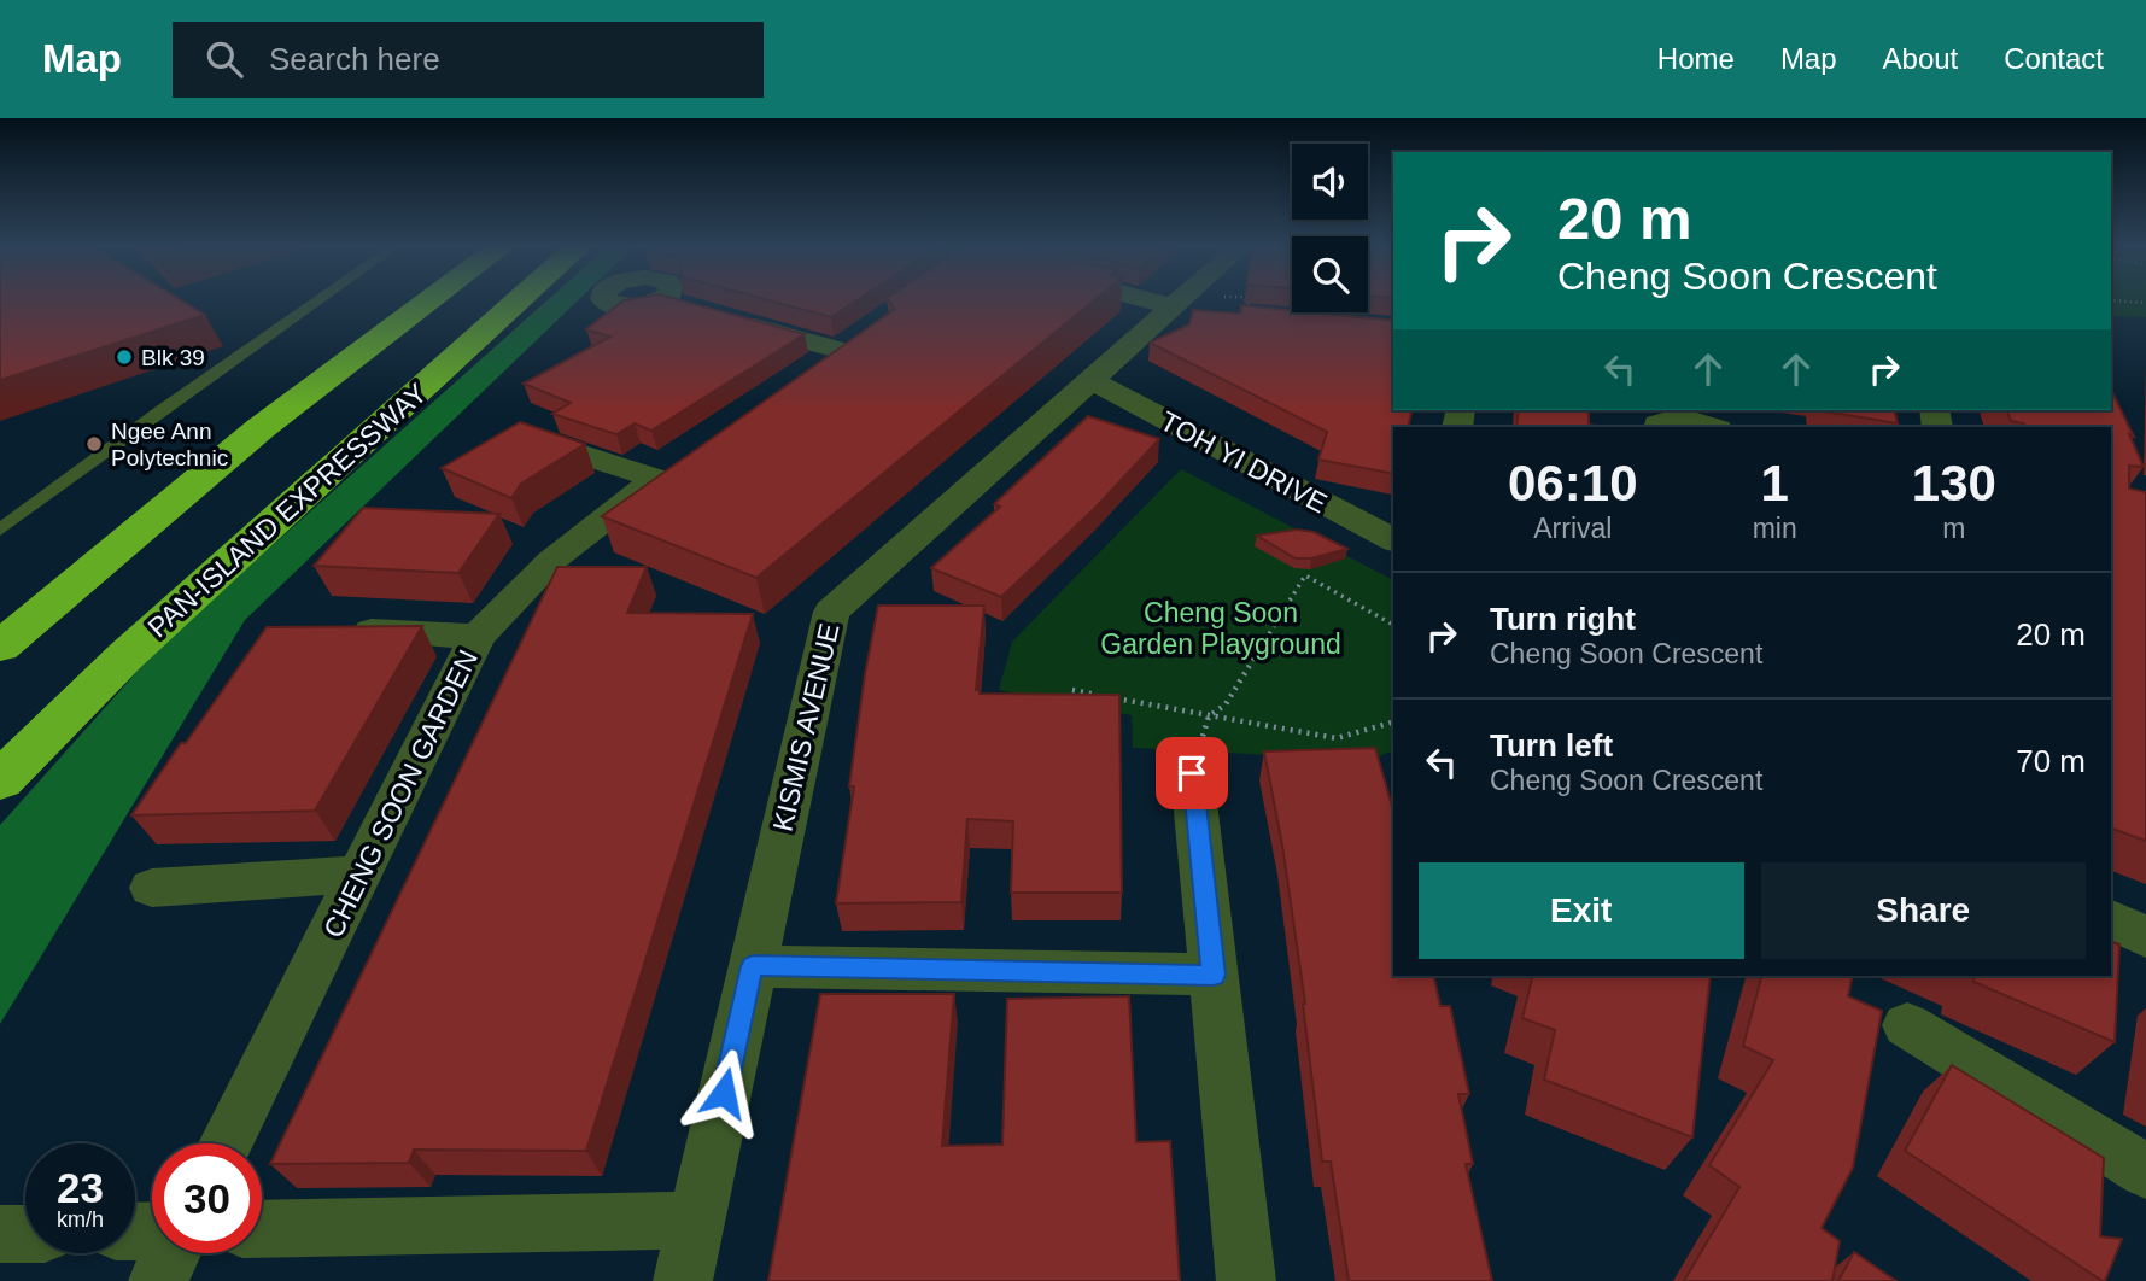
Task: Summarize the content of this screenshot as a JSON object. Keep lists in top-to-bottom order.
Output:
{
  "streets": {
    "highway": ["PAN-ISLAND EXPRESSWAY"],
    "street": ["TOH YI DRIVE", "KISMIS AVENUE", "CHENG SOON GARDEN"]
  },
  "crossings": [
    ["TOH YI DRIVE", "KISMIS AVENUE"]
  ],
  "parks": ["Cheng Soon Garden Playground"],
  "places": ["Blk 39", "Ngee Ann Polytechnic"],
  "page": {
    "header": "Map",
    "search": "Search here",
    "nav": [
      "Home",
      "Map",
      "About",
      "Contact"
    ],
    "turn": ["20 m", "Cheng Soon Crescent"],
    "eta": [
      "06:10",
      "Arrival",
      "1",
      "min",
      "130",
      "m"
    ],
    "list": [
      {
        "name": "Turn right",
        "note": "Cheng Soon Crescent",
        "value": "20 m"
      },
      {
        "name": "Turn left",
        "note": "Cheng Soon Crescent",
        "value": "70 m"
      }
    ],
    "buttons": ["Exit", "Share"],
    "speed": "23 km/h",
    "limit": "30"
  }
}
